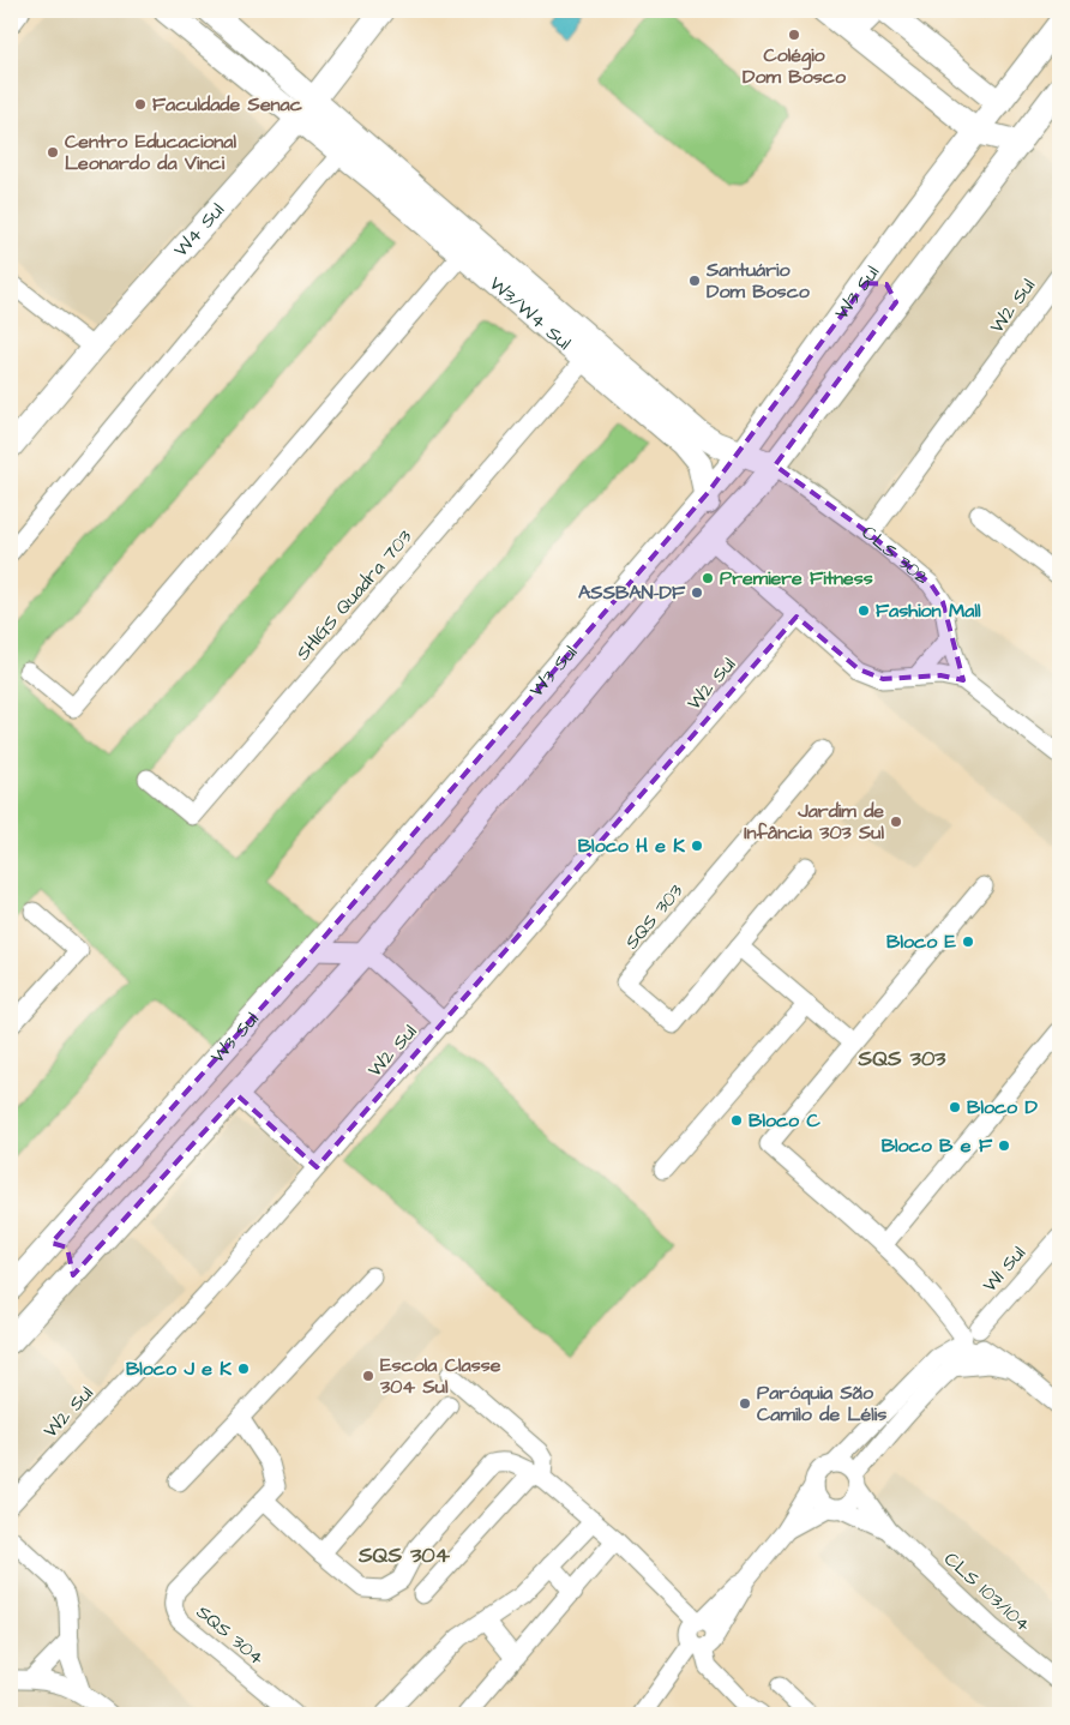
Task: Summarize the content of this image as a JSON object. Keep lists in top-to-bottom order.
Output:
{
  "streets": {
    "main road": ["W4 Sul", "W3 Sul", "W3/W4 Sul"],
    "street": [
      "W2 Sul",
      "CLS 302",
      "SHIGS Quadra 703",
      "SQS 303",
      "W1 Sul",
      "CLS 103/104",
      "SQS 304"
    ]
  },
  "crossings": [
    ["W4 Sul", "W3/W4 Sul"],
    ["W3 Sul", "W3/W4 Sul"],
    ["W3 Sul", "CLS 302"],
    ["W2 Sul", "CLS 302"],
    ["W3/W4 Sul", "CLS 302"],
    ["W3/W4 Sul", "SHIGS Quadra 703"],
    ["W1 Sul", "CLS 103/104"]
  ],
  "districts": ["SQS 303", "SQS 304"],
  "places": [
    "Colégio Dom Bosco",
    "Faculdade Senac",
    "Centro Educacional Leonardo da Vinci",
    "Santuário Dom Bosco",
    "Premiere Fitness",
    "ASSBAN-DF",
    "Fashion Mall",
    "Jardim de Infância 303 Sul",
    "Bloco H e K",
    "Bloco E",
    "Bloco D",
    "Bloco C",
    "Bloco B e F",
    "Bloco J e K",
    "Escola Classe 304 Sul",
    "Paróquia São Camilo de Lélis"
  ]
}
